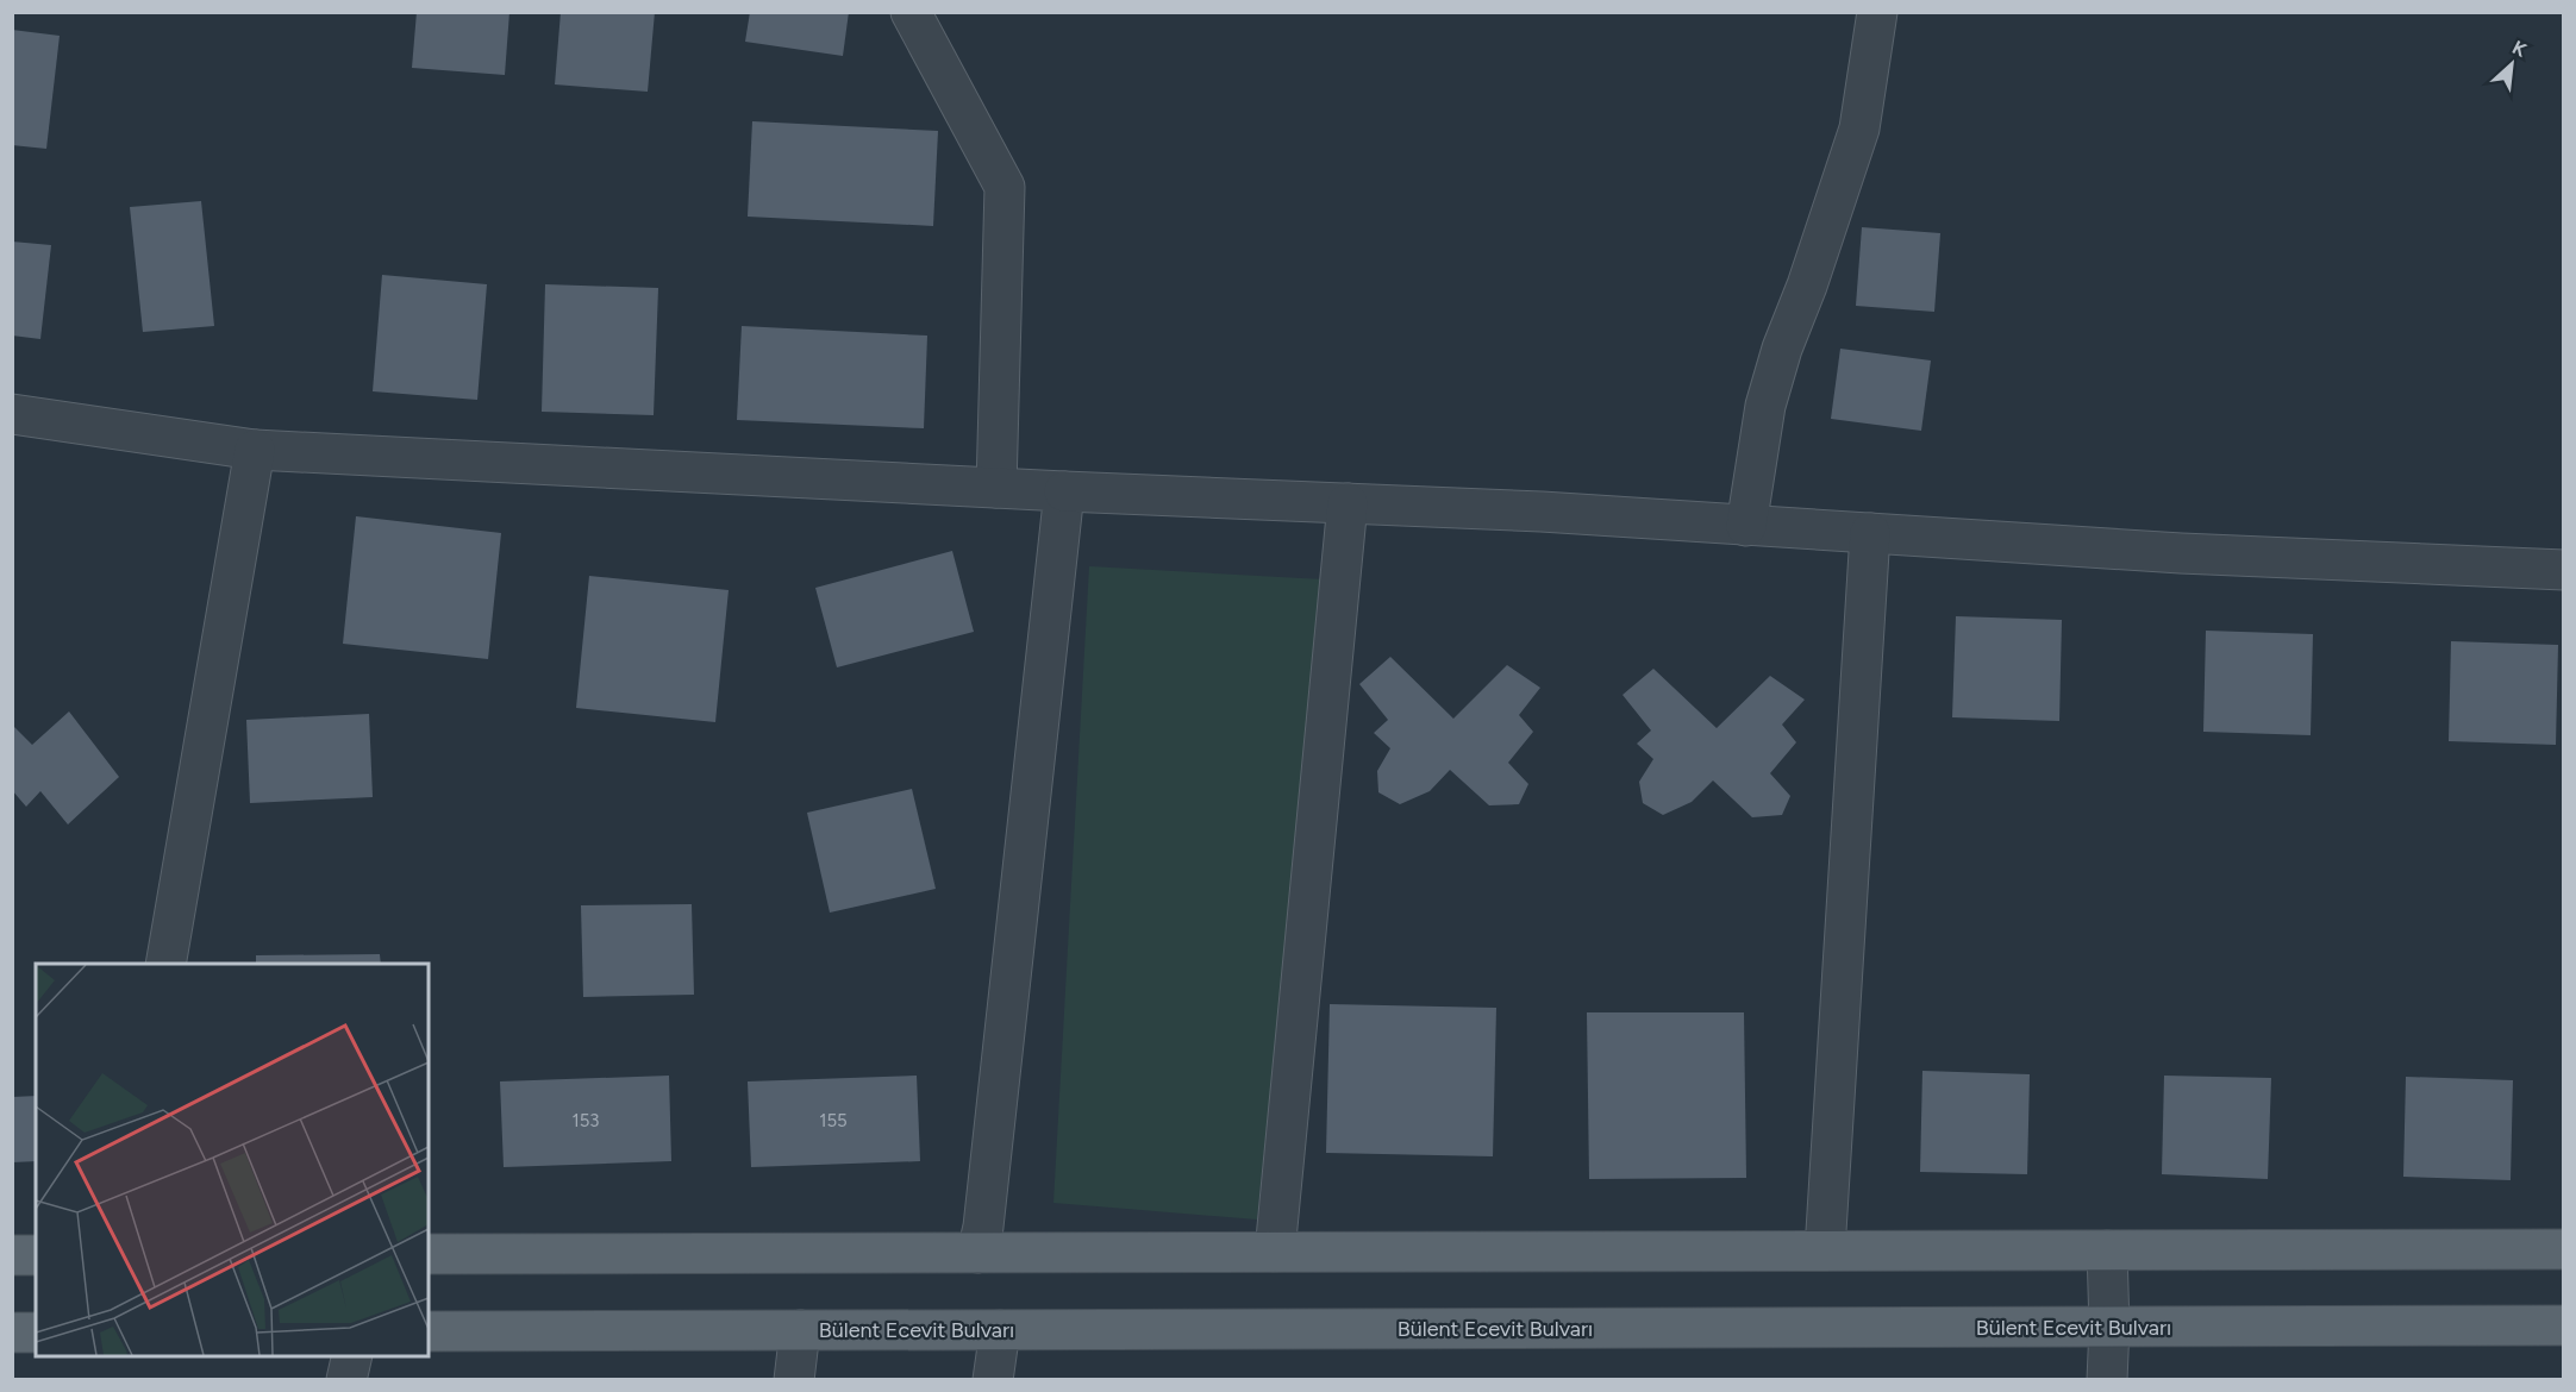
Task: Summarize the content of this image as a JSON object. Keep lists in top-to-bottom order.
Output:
{
  "streets": {
    "main road": ["Bülent Ecevit Bulvarı"]
  },
  "house_numbers": ["153", "155"],
  "north": "top right"
}
